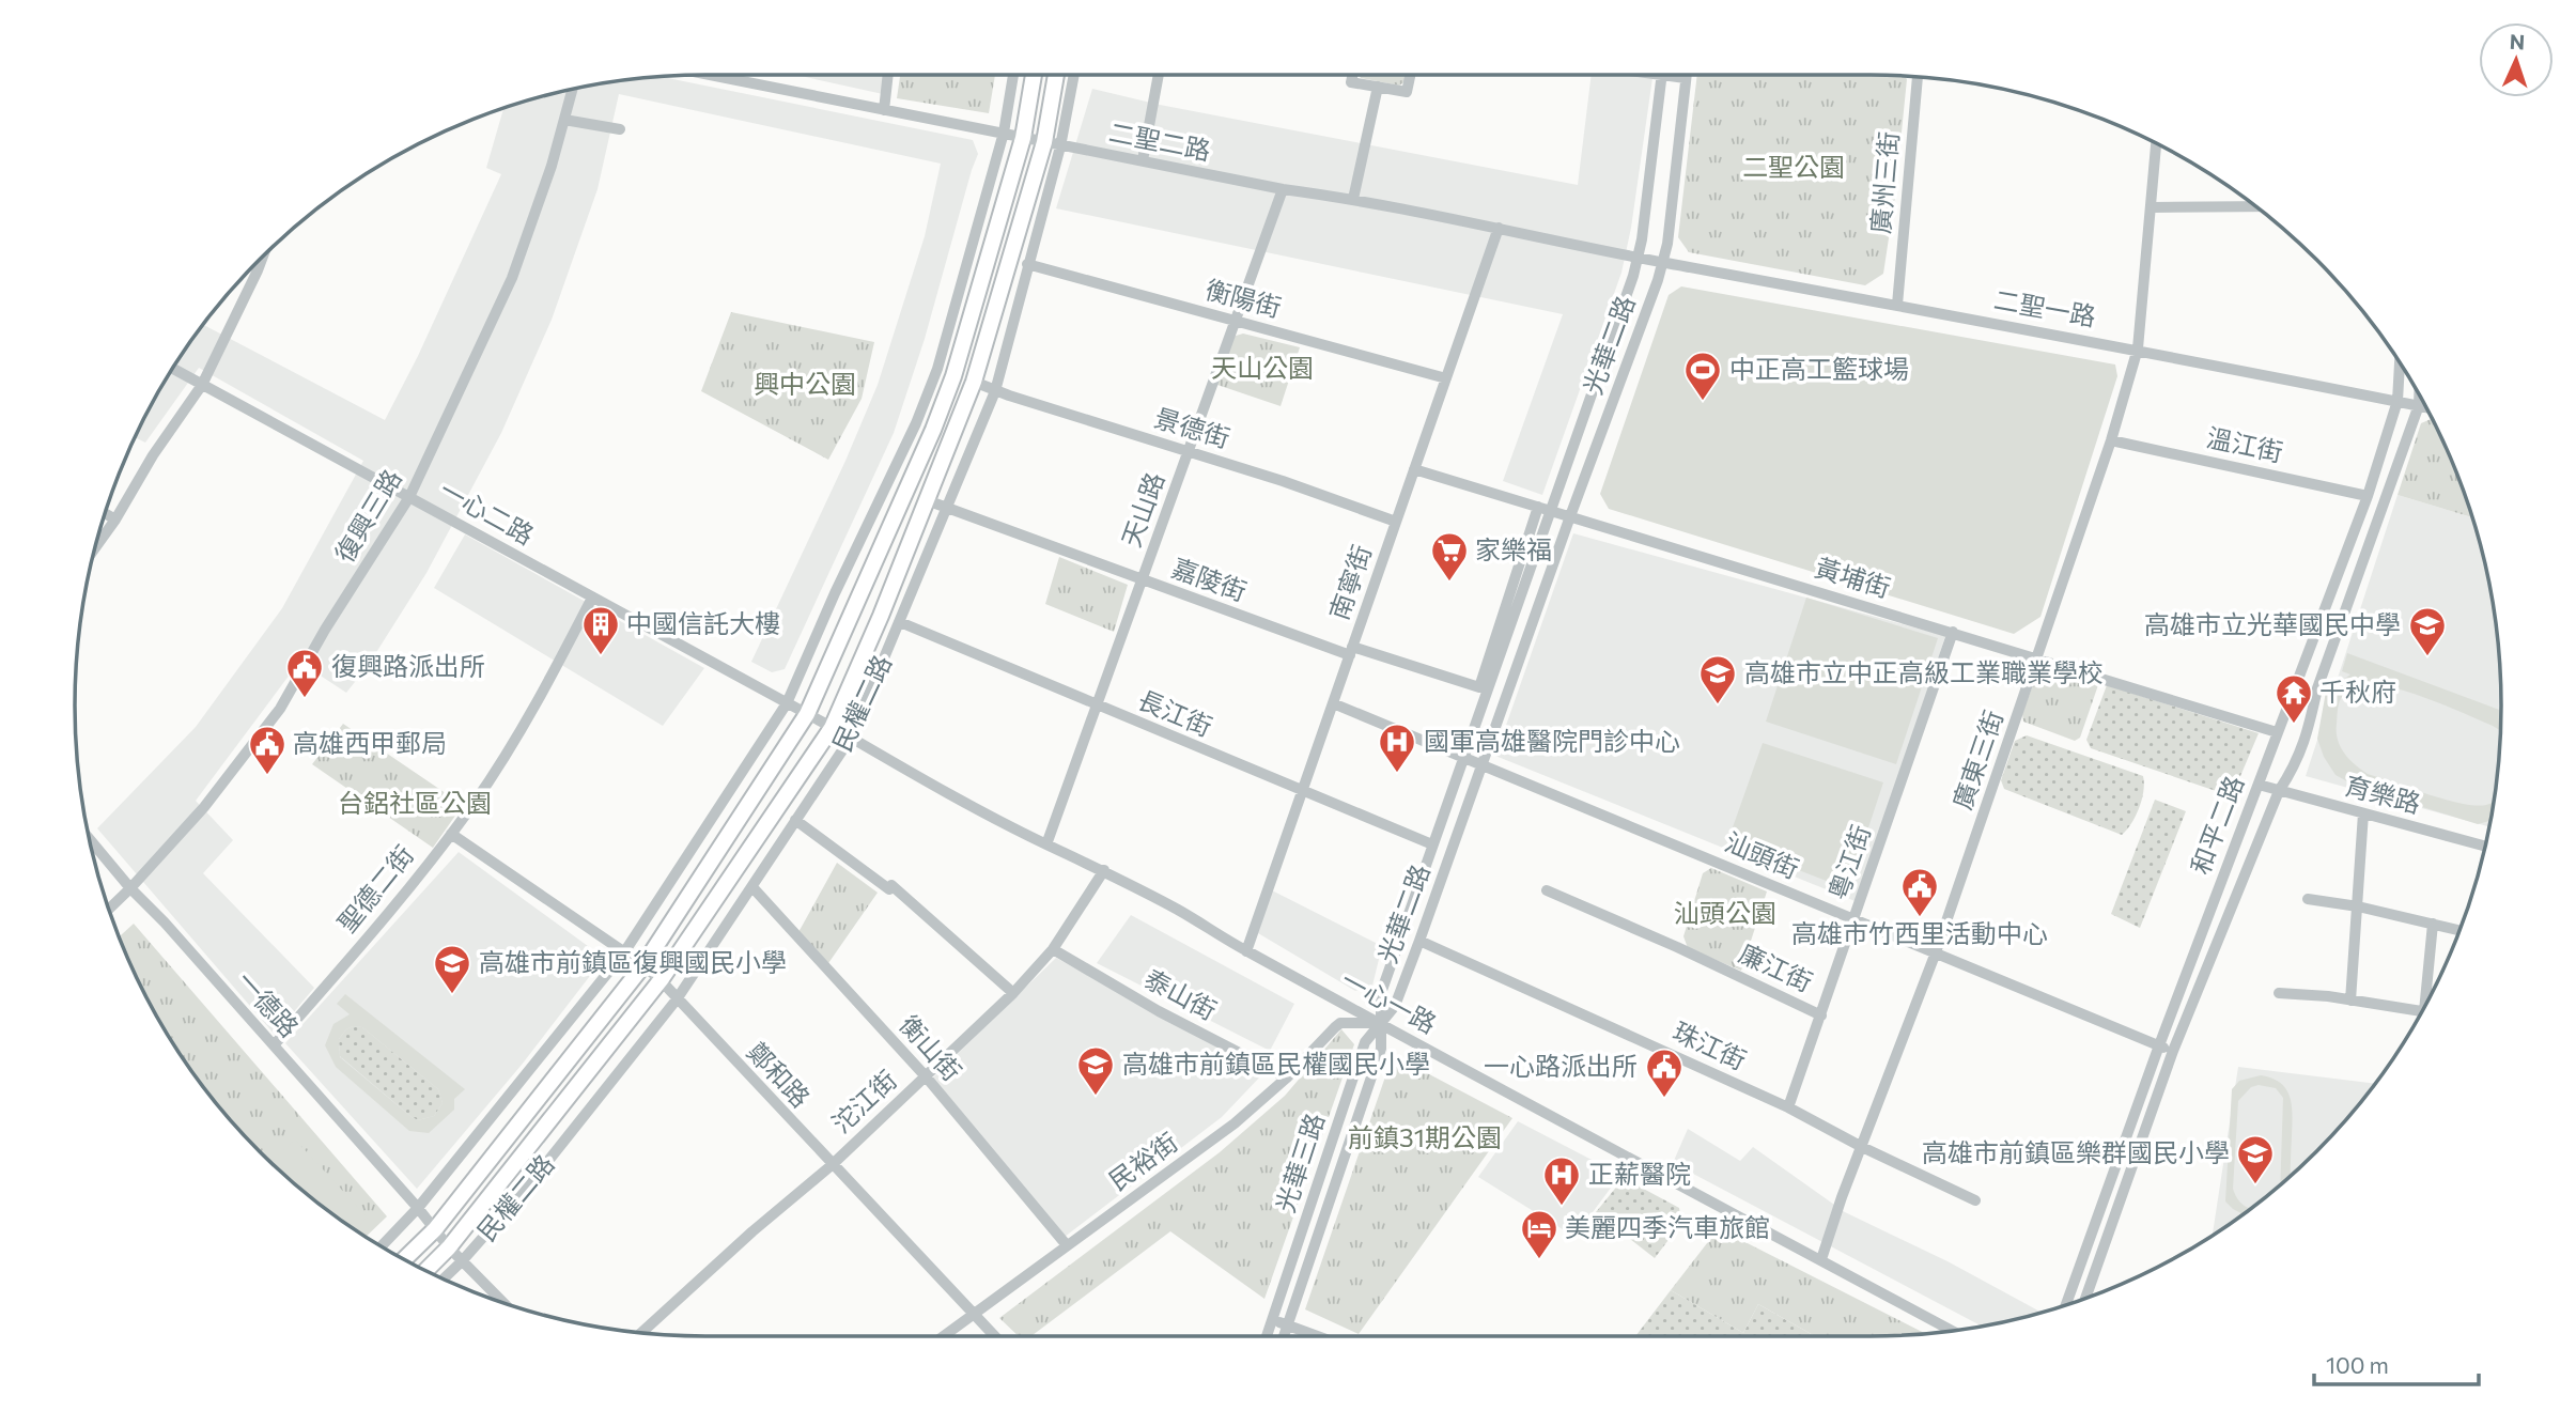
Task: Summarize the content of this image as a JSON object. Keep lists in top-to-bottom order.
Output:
{
  "streets": {
    "main road": ["民權二路"],
    "street": [
      "二聖二路",
      "廣州三街",
      "衡陽街",
      "二聖一路",
      "光華二路",
      "景德街",
      "溫江街",
      "天山路",
      "一心二路",
      "復興三路",
      "黃埔街",
      "嘉陵街",
      "南寧街",
      "長江街",
      "廣東三街",
      "育樂路",
      "和平二路",
      "汕頭街",
      "粵江街",
      "聖德二街",
      "廉江街",
      "泰山街",
      "一心一路",
      "一德路",
      "珠江街",
      "衡山街",
      "鄭和路",
      "沱江街",
      "民裕街",
      "光華三路"
    ]
  },
  "crossings": [
    ["二聖二路", "二聖一路"],
    ["二聖二路", "光華二路"],
    ["二聖二路", "天山路"],
    ["二聖二路", "南寧街"],
    ["二聖二路", "民權二路"],
    ["廣州三街", "二聖一路"],
    ["衡陽街", "天山路"],
    ["衡陽街", "南寧街"],
    ["衡陽街", "民權二路"],
    ["二聖一路", "光華二路"],
    ["二聖一路", "廣東三街"],
    ["二聖一路", "和平二路"],
    ["光華二路", "黃埔街"],
    ["光華二路", "長江街"],
    ["光華二路", "汕頭街"],
    ["光華二路", "一心一路"],
    ["光華二路", "珠江街"],
    ["光華二路", "民裕街"],
    ["光華二路", "光華三路"],
    ["景德街", "天山路"],
    ["景德街", "南寧街"],
    ["景德街", "民權二路"],
    ["溫江街", "廣東三街"],
    ["溫江街", "和平二路"],
    ["天山路", "嘉陵街"],
    ["天山路", "長江街"],
    ["天山路", "一心一路"],
    ["一心二路", "復興三路"],
    ["一心二路", "聖德二街"],
    ["一心二路", "一心一路"],
    ["復興三路", "一德路"],
    ["黃埔街", "南寧街"],
    ["黃埔街", "廣東三街"],
    ["黃埔街", "和平二路"],
    ["黃埔街", "粵江街"],
    ["嘉陵街", "南寧街"],
    ["嘉陵街", "民權二路"],
    ["南寧街", "長江街"],
    ["南寧街", "汕頭街"],
    ["南寧街", "一心一路"],
    ["民權二路", "長江街"],
    ["民權二路", "一心一路"],
    ["民權二路", "一德路"],
    ["民權二路", "衡山街"],
    ["民權二路", "鄭和路"],
    ["廣東三街", "汕頭街"],
    ["廣東三街", "一心一路"],
    ["廣東三街", "珠江街"],
    ["育樂路", "和平二路"],
    ["和平二路", "汕頭街"],
    ["汕頭街", "粵江街"],
    ["粵江街", "廉江街"],
    ["粵江街", "珠江街"],
    ["聖德二街", "一德路"],
    ["聖德二街", "鄭和路"],
    ["泰山街", "沱江街"],
    ["泰山街", "民裕街"],
    ["一心一路", "沱江街"],
    ["一心一路", "民裕街"],
    ["一心一路", "光華三路"],
    ["衡山街", "沱江街"],
    ["衡山街", "民裕街"],
    ["鄭和路", "沱江街"],
    ["鄭和路", "民裕街"],
    ["民裕街", "光華三路"]
  ],
  "parks": [
    "二聖公園",
    "天山公園",
    "興中公園",
    "台鋁社區公園",
    "汕頭公園",
    "前鎮31期公園"
  ],
  "places": {
    "sports": ["中正高工籃球場"],
    "supermarket": ["家樂福"],
    "building": ["中國信託大樓"],
    "school or university": [
      "高雄市立光華國民中學",
      "高雄市立中正高級工業職業學校",
      "高雄市前鎮區復興國民小學",
      "高雄市前鎮區民權國民小學",
      "高雄市前鎮區樂群國民小學"
    ],
    "public building": [
      "復興路派出所",
      "高雄西甲郵局",
      "高雄市竹西里活動中心",
      "一心路派出所"
    ],
    "temple": ["千秋府"],
    "hospital": ["國軍高雄醫院門診中心", "正薪醫院"],
    "hotel": ["美麗四季汽車旅館"]
  },
  "scale_bar": "100 m",
  "north": "top"
}
